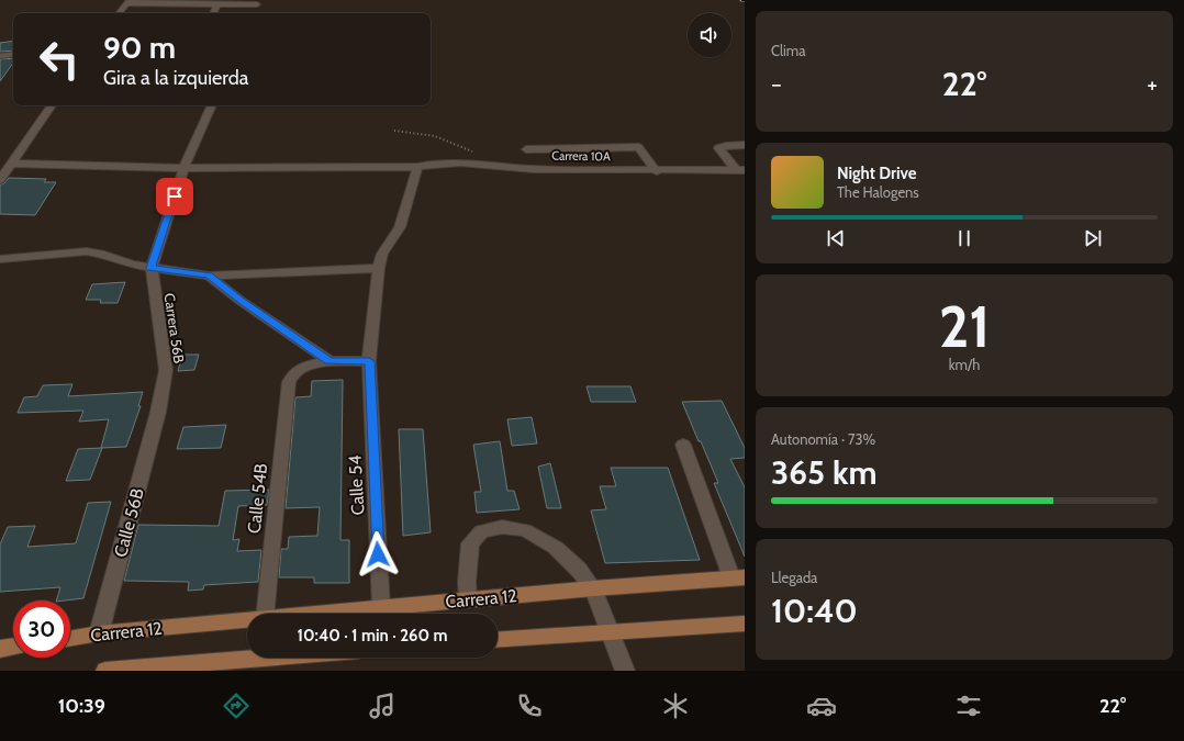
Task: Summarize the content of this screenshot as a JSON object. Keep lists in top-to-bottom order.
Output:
{
  "streets": {
    "main road": ["Carrera 12"],
    "street": [
      "Carrera 10A",
      "Carrera 56B",
      "Calle 54",
      "Calle 54B",
      "Calle 56B"
    ]
  },
  "crossings": [
    ["Carrera 10A", "Carrera 56B"],
    ["Carrera 10A", "Calle 54"],
    ["Carrera 56B", "Calle 56B"],
    ["Calle 54", "Carrera 12"],
    ["Calle 56B", "Carrera 12"]
  ],
  "page": {
    "tile": [
      "Clima",
      ["21", "km/h"],
      ["Autonomía · 73%", "365 km"],
      ["Llegada", "10:40"]
    ],
    "turn": ["90 m", "Gira a la izquierda"],
    "heat": ["−", "22°", "+"],
    "song": ["Night Drive", "The Halogens"],
    "limit": "30",
    "trip": "10:40 · 1 min · 260 m",
    "tabs": ["10:39", "22°"]
  }
}
